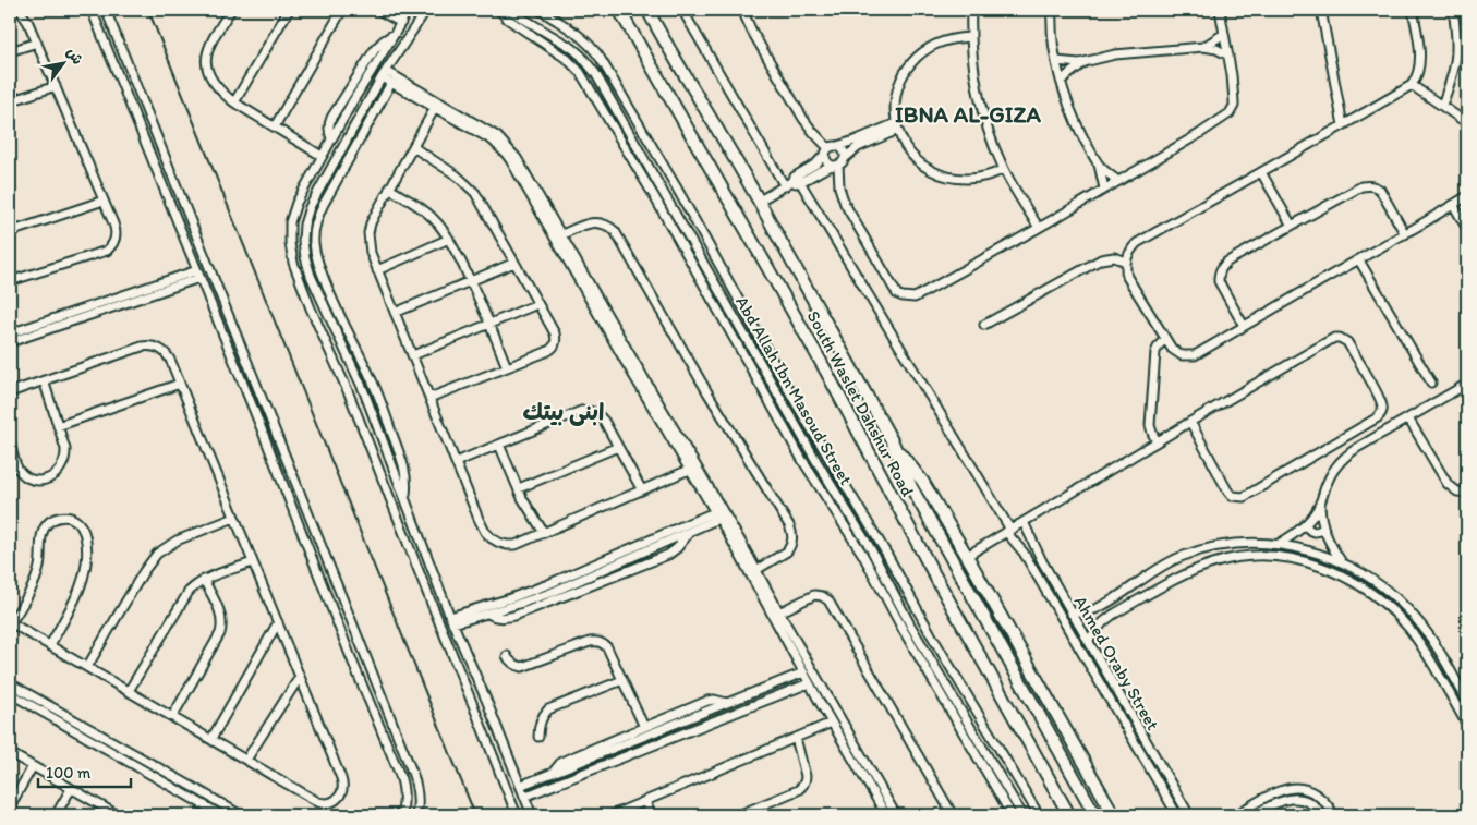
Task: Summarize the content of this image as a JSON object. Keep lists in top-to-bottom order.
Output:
{
  "streets": {
    "highway": ["South Waslet Dahshur Road"],
    "street": ["Abd Allah Ibn Masoud Street", "Ahmed Oraby Street"]
  },
  "districts": ["IBNA AL-GIZA", "ابنى بيتك"],
  "scale_bar": "100 m",
  "north": "top right"
}
